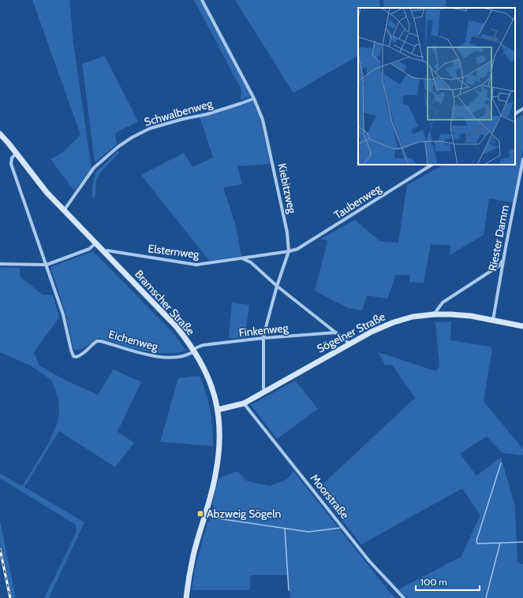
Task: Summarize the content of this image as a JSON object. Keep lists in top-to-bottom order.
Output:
{
  "streets": {
    "street": [
      "Schwalbenweg",
      "Kiebitzweg",
      "Taubenweg",
      "Riester Damm",
      "Elsternweg",
      "Bramscher Straße",
      "Finkenweg",
      "Sögelner Straße",
      "Eichenweg",
      "Moorstraße"
    ]
  },
  "crossings": [
    ["Schwalbenweg", "Kiebitzweg"],
    ["Schwalbenweg", "Bramscher Straße"],
    ["Kiebitzweg", "Taubenweg"],
    ["Kiebitzweg", "Elsternweg"],
    ["Kiebitzweg", "Finkenweg"],
    ["Kiebitzweg", "Sögelner Straße"],
    ["Taubenweg", "Elsternweg"],
    ["Riester Damm", "Sögelner Straße"],
    ["Elsternweg", "Bramscher Straße"],
    ["Bramscher Straße", "Finkenweg"],
    ["Bramscher Straße", "Sögelner Straße"],
    ["Bramscher Straße", "Eichenweg"],
    ["Finkenweg", "Eichenweg"],
    ["Sögelner Straße", "Moorstraße"]
  ],
  "places": {
    "transit": ["Abzweig Sögeln"]
  },
  "scale_bar": "100 m"
}
